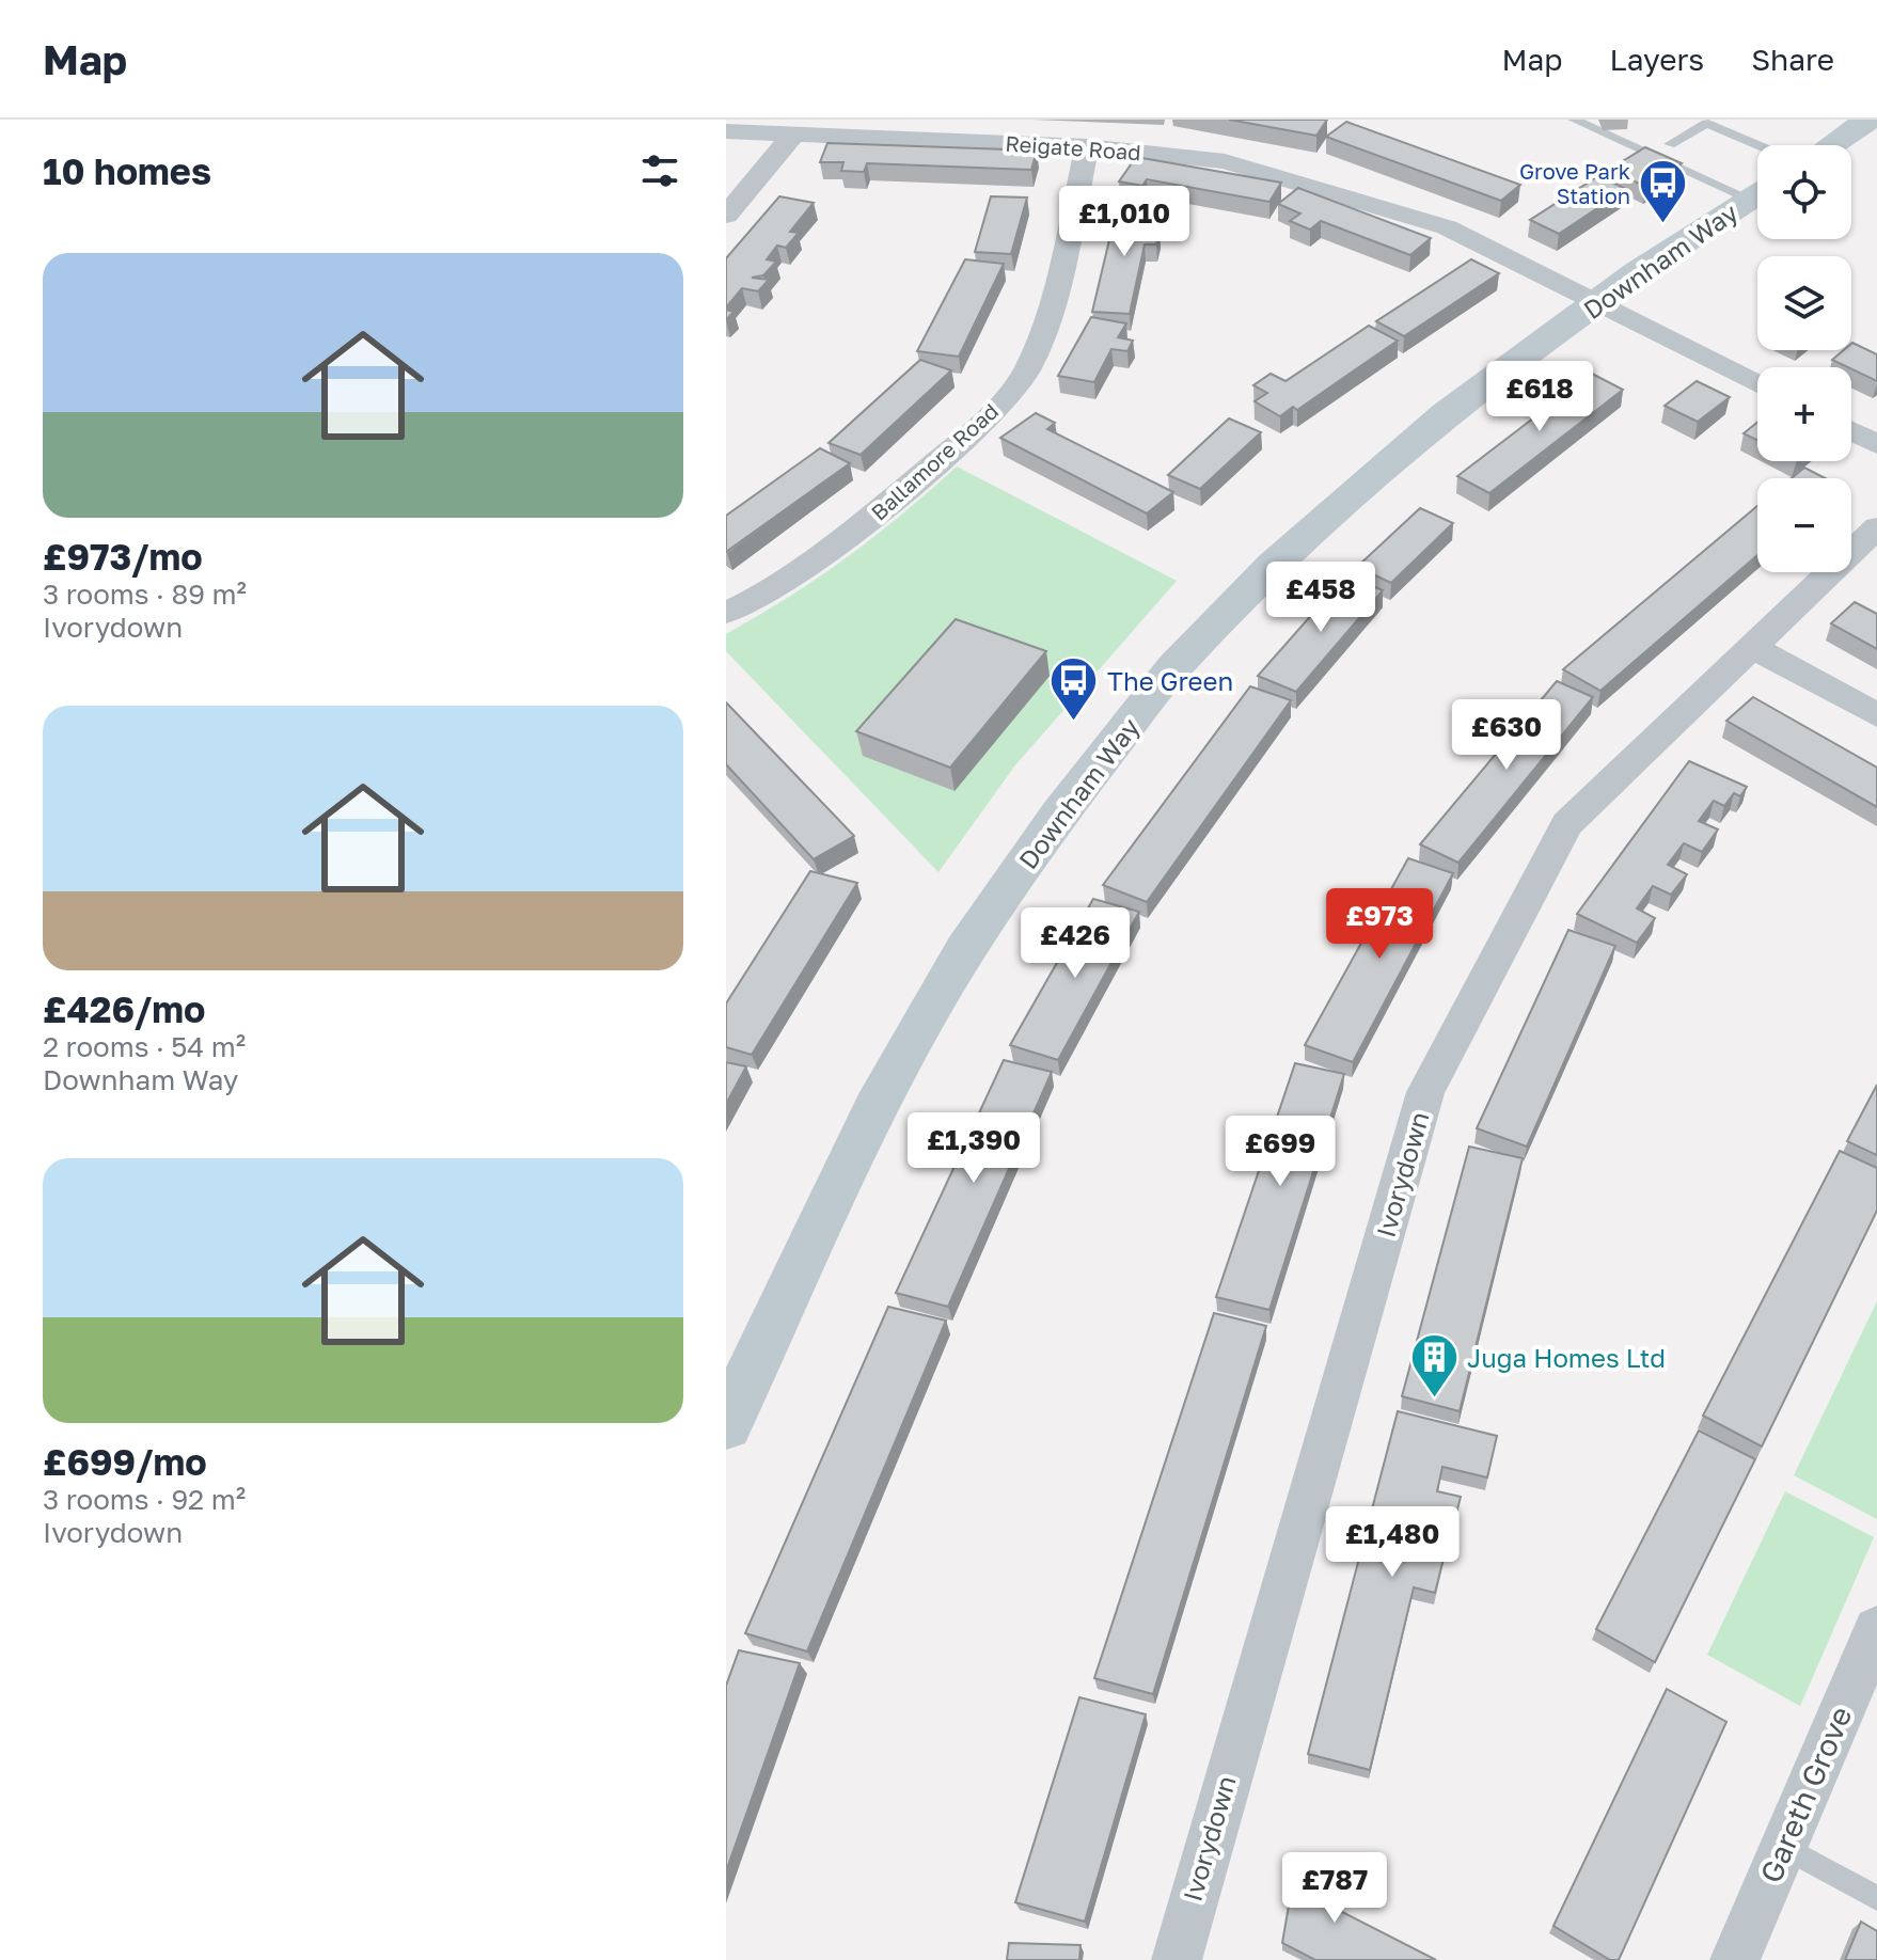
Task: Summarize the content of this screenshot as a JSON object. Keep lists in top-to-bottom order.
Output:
{
  "streets": {
    "street": [
      "Reigate Road",
      "Downham Way",
      "Ballamore Road",
      "Ivorydown",
      "Gareth Grove"
    ]
  },
  "crossings": [
    ["Reigate Road", "Downham Way"],
    ["Reigate Road", "Ballamore Road"]
  ],
  "places": {
    "bus stop": ["Grove Park Station", "The Green"],
    "building": ["Juga Homes Ltd"]
  },
  "page": {
    "header": "Map",
    "nav": ["Map", "Layers", "Share"],
    "heading": "10 homes",
    "map_buttons": ["+", "−"],
    "price": [
      "£1,010",
      "£618",
      "£458",
      "£630",
      "£973",
      "£426",
      "£1,390",
      "£699",
      "£1,480",
      "£787"
    ],
    "list": [
      {
        "name": "£973/mo",
        "note": "3 rooms · 89 m² · Ivorydown"
      },
      {
        "name": "£426/mo",
        "note": "2 rooms · 54 m² · Downham Way"
      },
      {
        "name": "£699/mo",
        "note": "3 rooms · 92 m² · Ivorydown"
      }
    ]
  }
}
